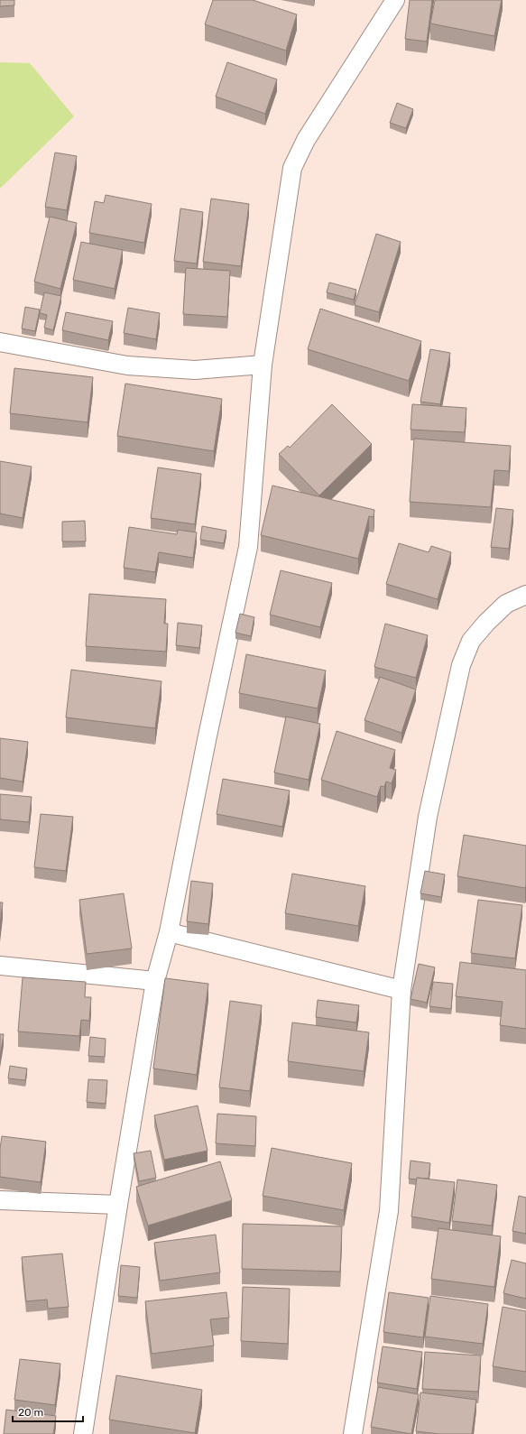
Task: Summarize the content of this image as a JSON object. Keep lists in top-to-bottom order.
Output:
{
  "scale_bar": "20 m"
}
